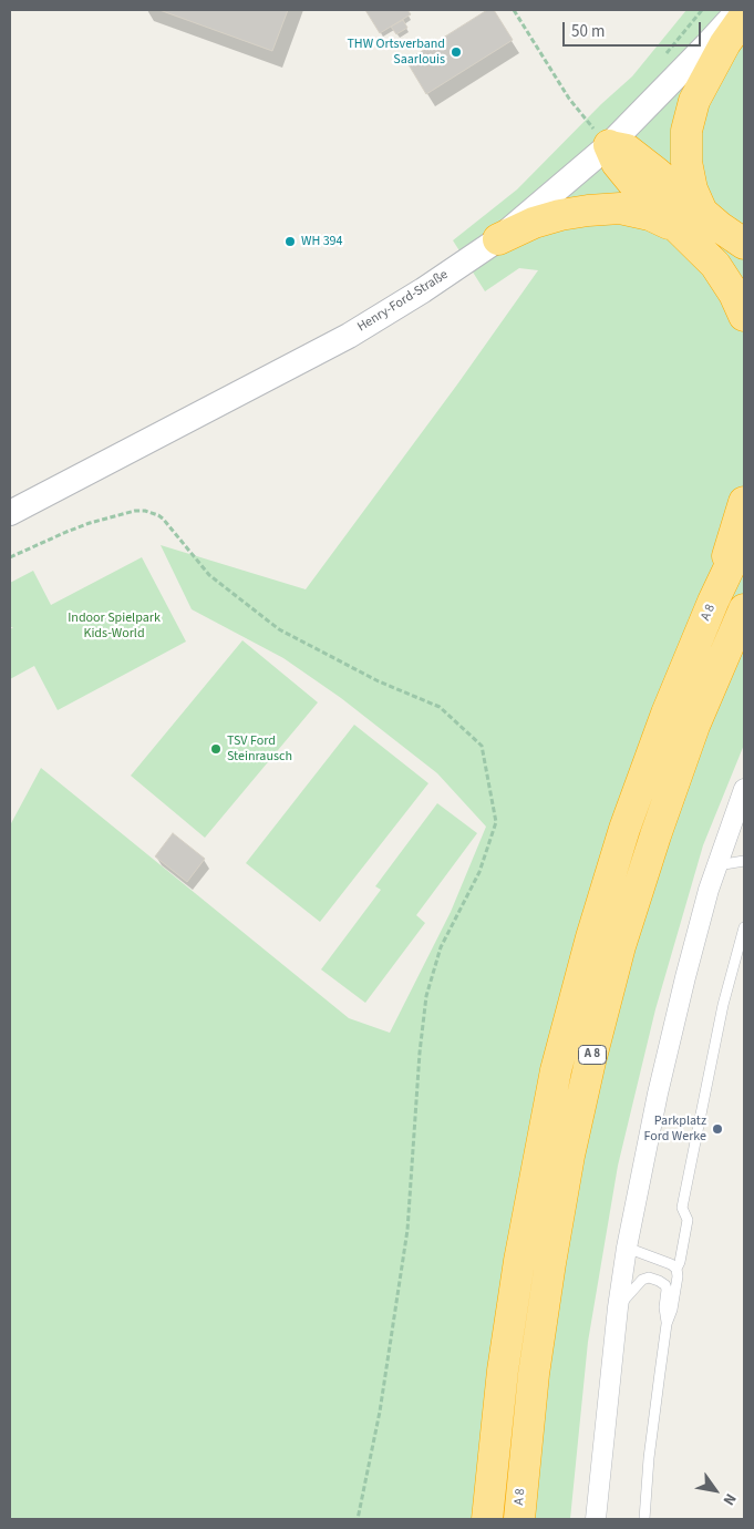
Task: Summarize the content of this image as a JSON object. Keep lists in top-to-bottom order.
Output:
{
  "streets": {
    "highway": ["A 8"],
    "street": ["Henry-Ford-Straße"]
  },
  "parks": ["Indoor Spielpark Kids-World"],
  "places": [
    "THW Ortsverband Saarlouis",
    "WH 394",
    "TSV Ford Steinrausch",
    "Parkplatz Ford Werke"
  ],
  "scale_bar": "50 m",
  "north": "bottom right"
}
